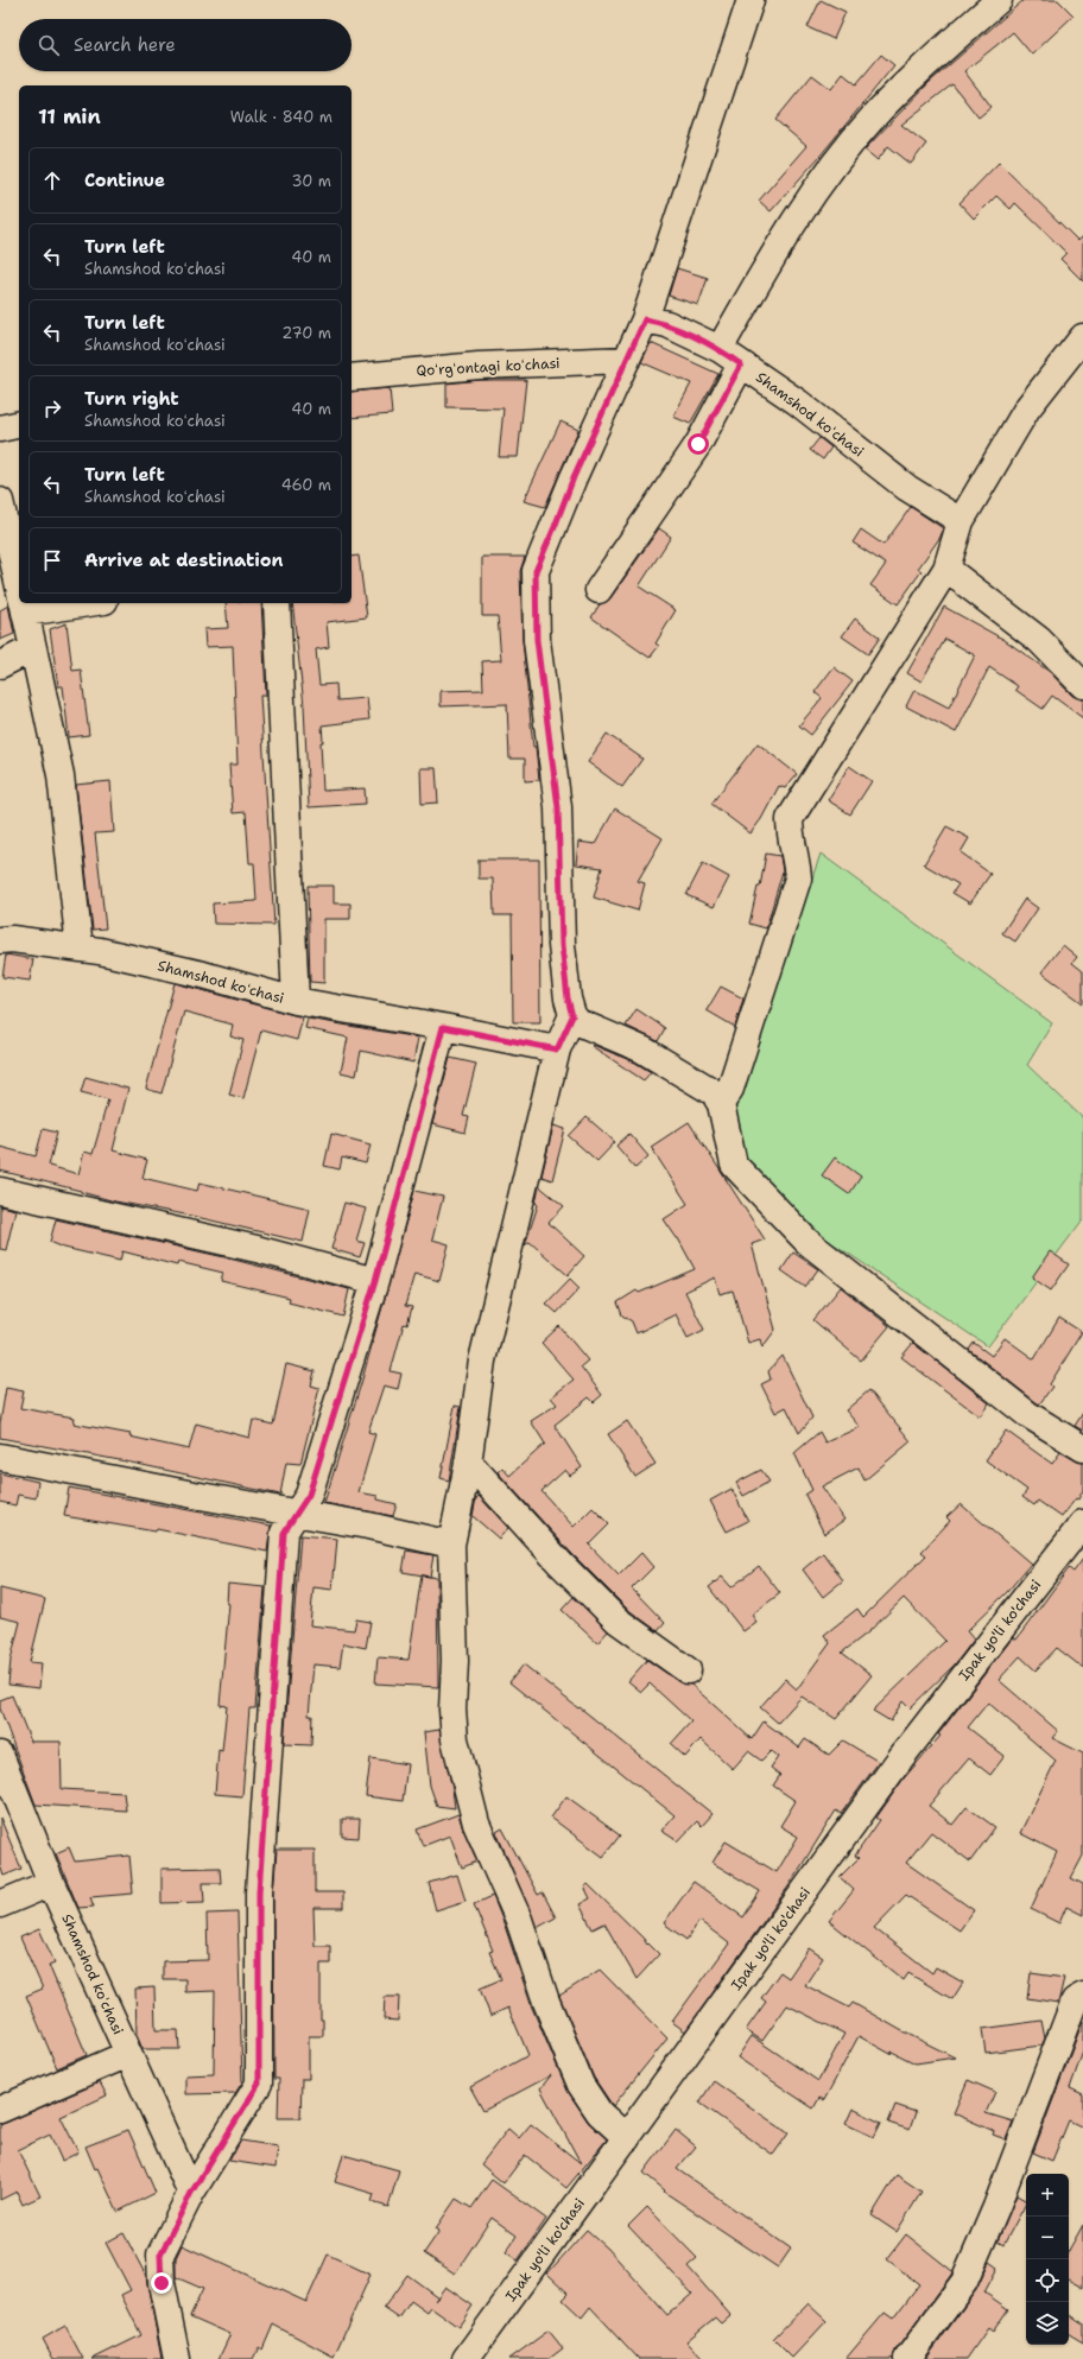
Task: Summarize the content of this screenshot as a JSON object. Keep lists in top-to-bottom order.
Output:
{
  "streets": {
    "street": ["Qoʻrgʻontagi koʻchasi", "Shamshod koʻchasi", "Ipak yo'li ko'chasi"]
  },
  "page": {
    "search": "Search here",
    "heading": ["11 min", "Walk · 840 m"],
    "list": [
      ["Continue", "30 m"],
      ["Turn left", "Shamshod koʻchasi", "40 m"],
      ["Turn left", "Shamshod koʻchasi", "270 m"],
      ["Turn right", "Shamshod koʻchasi", "40 m"],
      ["Turn left", "Shamshod koʻchasi", "460 m"],
      "Arrive at destination"
    ],
    "map_buttons": ["+", "−"]
  }
}
